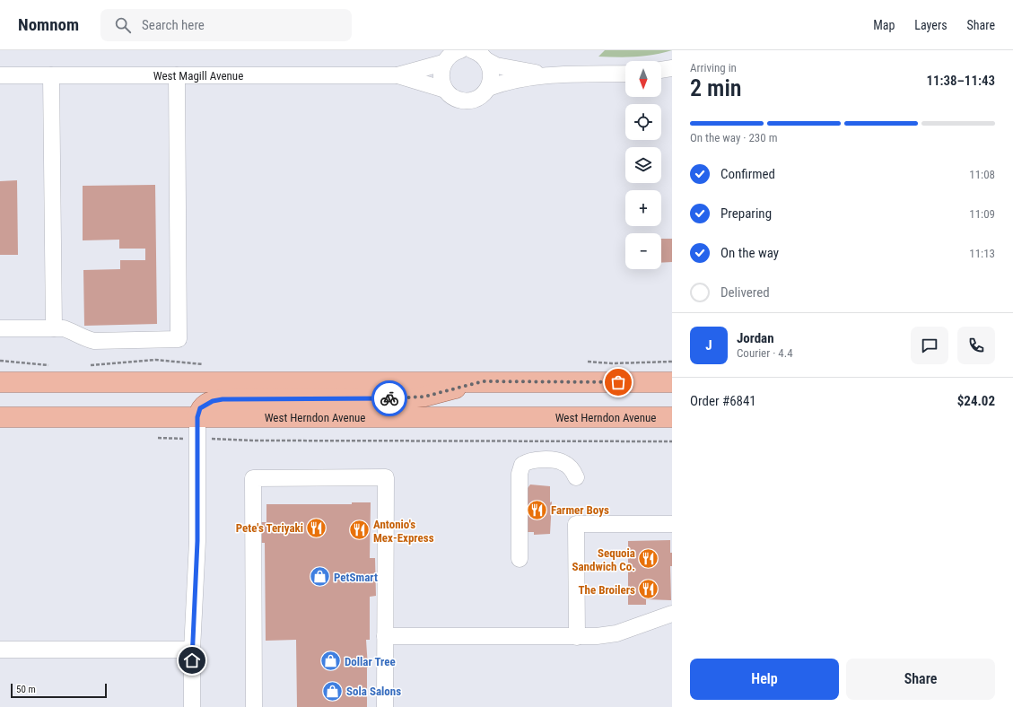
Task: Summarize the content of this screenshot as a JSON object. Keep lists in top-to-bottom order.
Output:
{
  "streets": {
    "main road": ["West Herndon Avenue"],
    "street": ["West Magill Avenue"]
  },
  "places": {
    "restaurant": [
      "Farmer Boys",
      "Pete's Teriyaki",
      "Antonio's Mex-Express",
      "Sequoia Sandwich Co.",
      "The Broilers"
    ],
    "shop": ["PetSmart", "Dollar Tree", "Sola Salons"]
  },
  "scale_bar": "50 m",
  "north": "bottom",
  "page": {
    "header": "Nomnom",
    "search": "Search here",
    "nav": ["Map", "Layers", "Share"],
    "heading": ["2 min", "Arriving in", "11:38–11:43"],
    "panel": [
      "Jordan",
      "Courier · 4.4",
      "Order #6841",
      "$24.02"
    ],
    "map_buttons": ["+", "−"],
    "bar": "On the way · 230 m",
    "list": [
      ["Confirmed", "11:08"],
      ["Preparing", "11:09"],
      ["On the way", "11:13"],
      "Delivered"
    ],
    "round": "J",
    "buttons": ["Help", "Share"],
    "scale": "50 m"
  }
}
